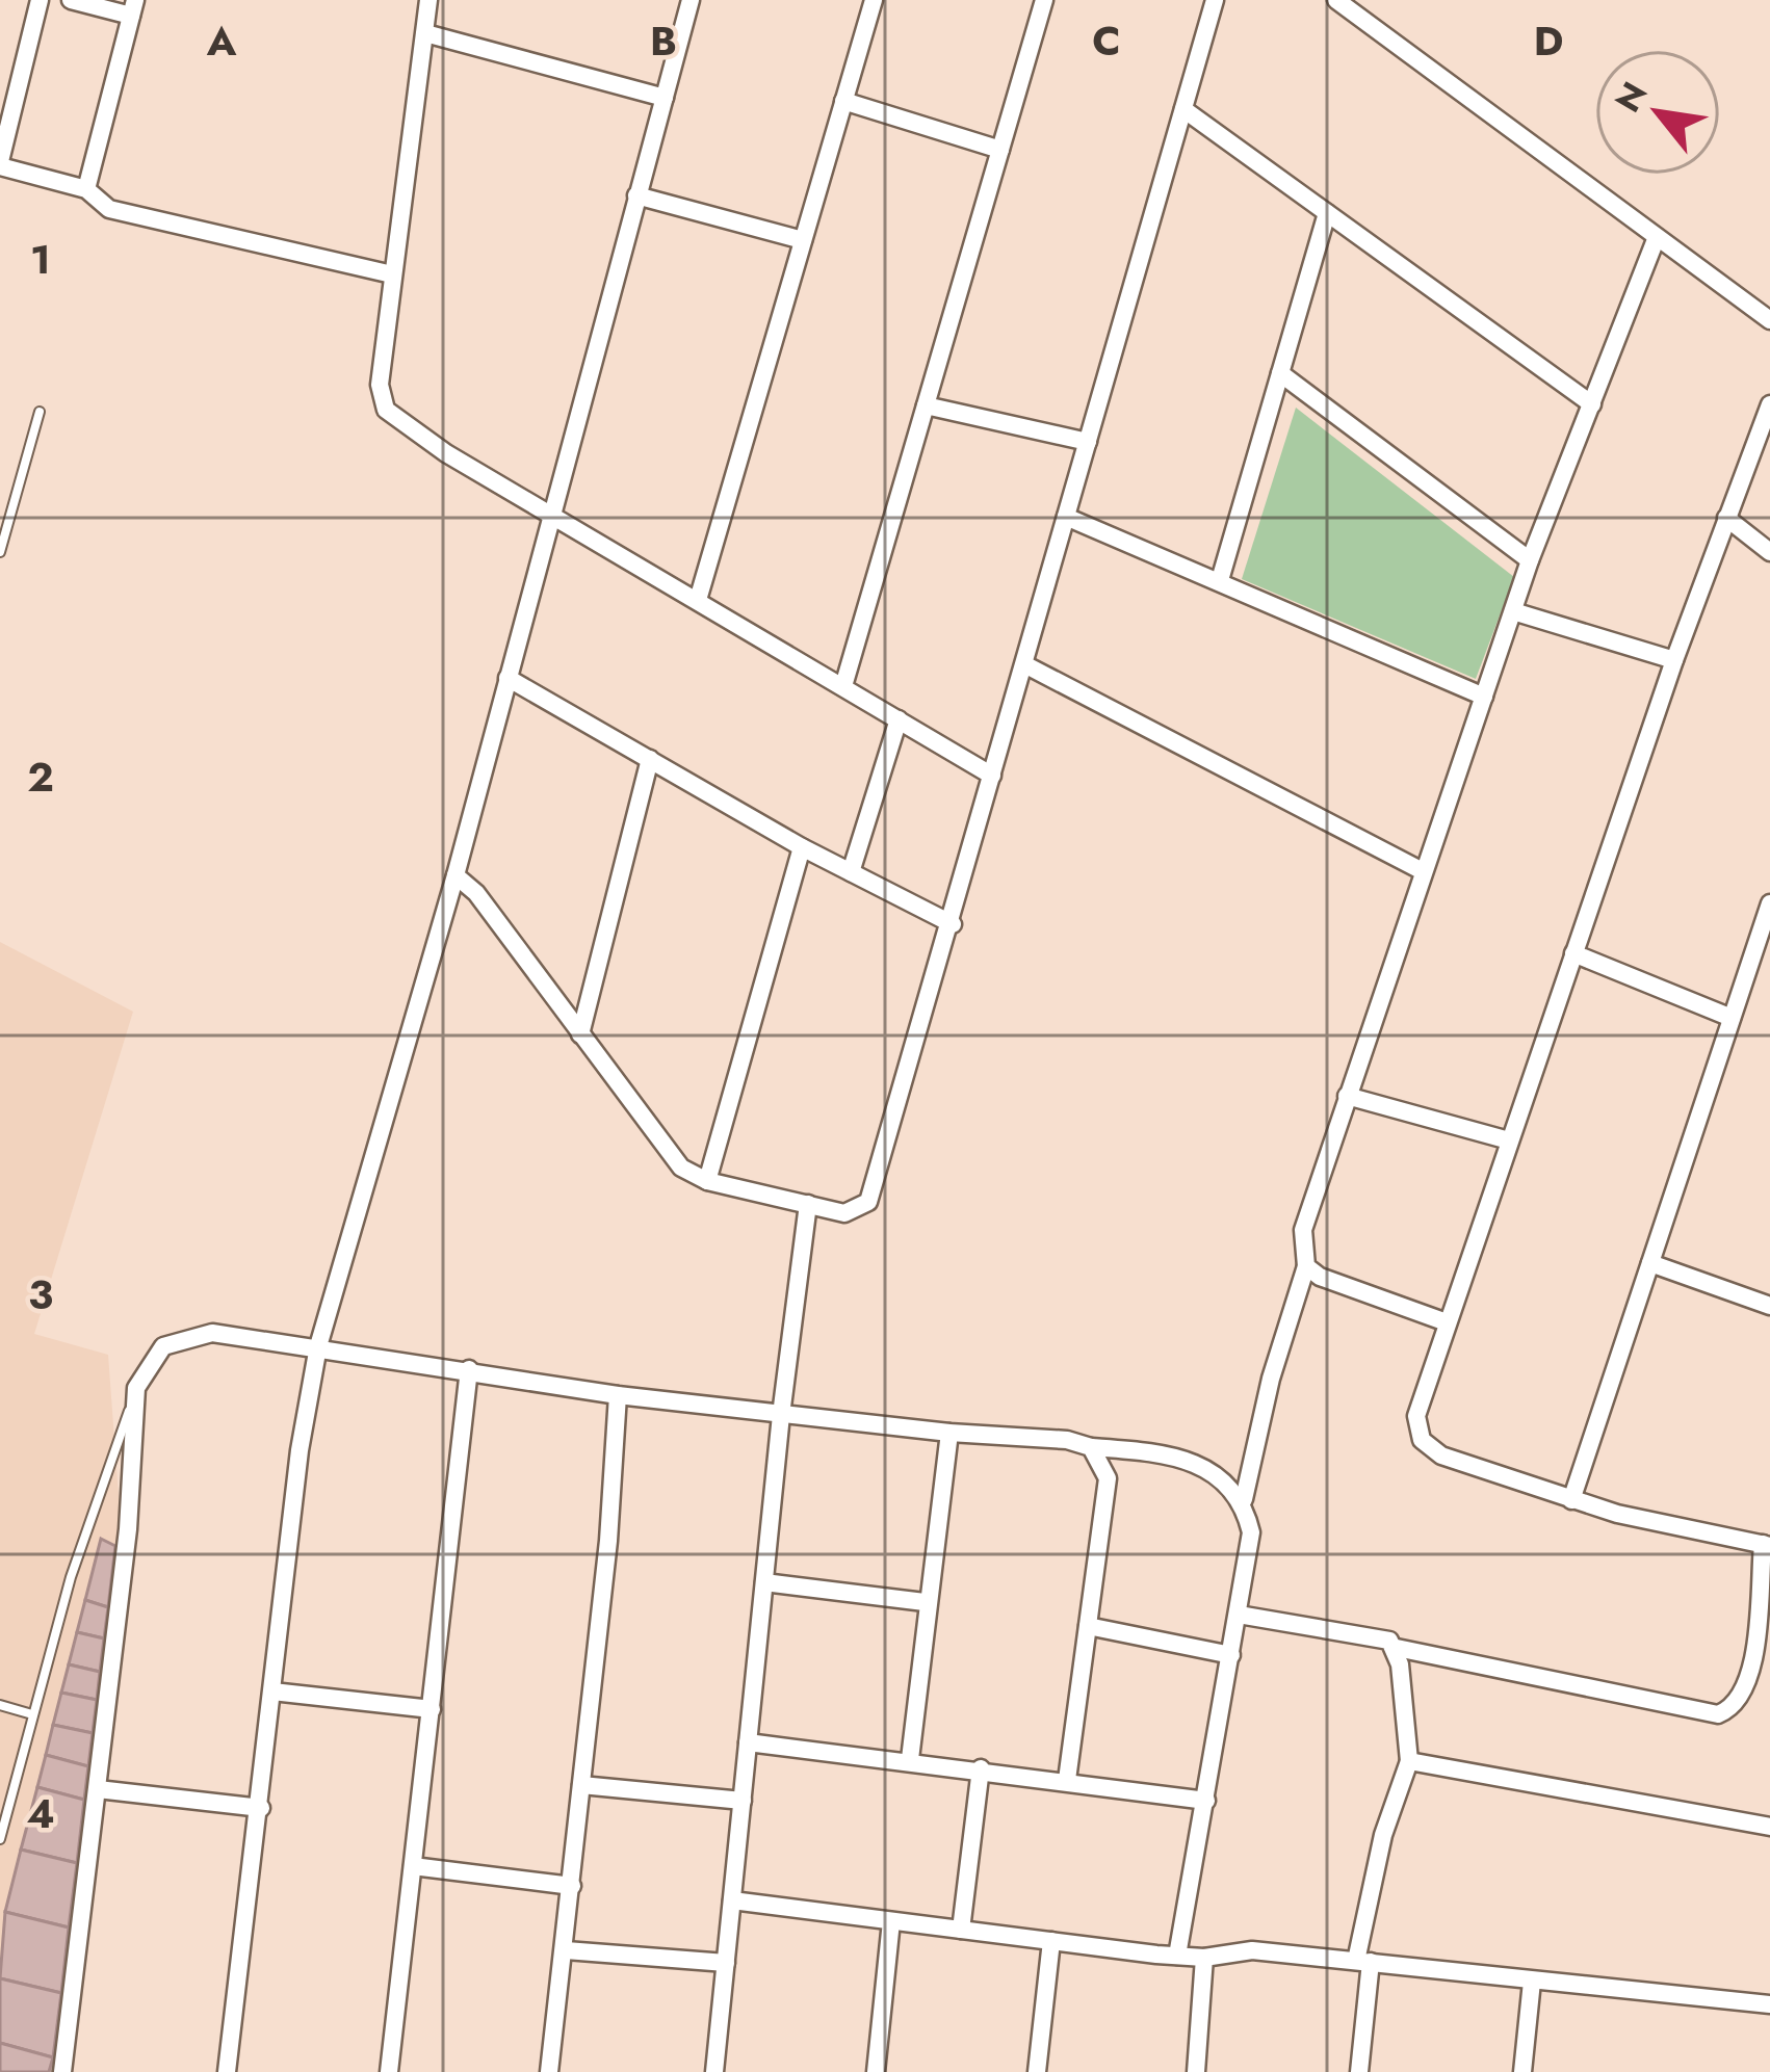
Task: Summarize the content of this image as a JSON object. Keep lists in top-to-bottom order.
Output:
{
  "north": "top left",
  "grid": {
    "columns": [
      "A",
      "B",
      "C",
      "D"
    ],
    "rows": [
      "1",
      "2",
      "3",
      "4"
    ]
  }
}
